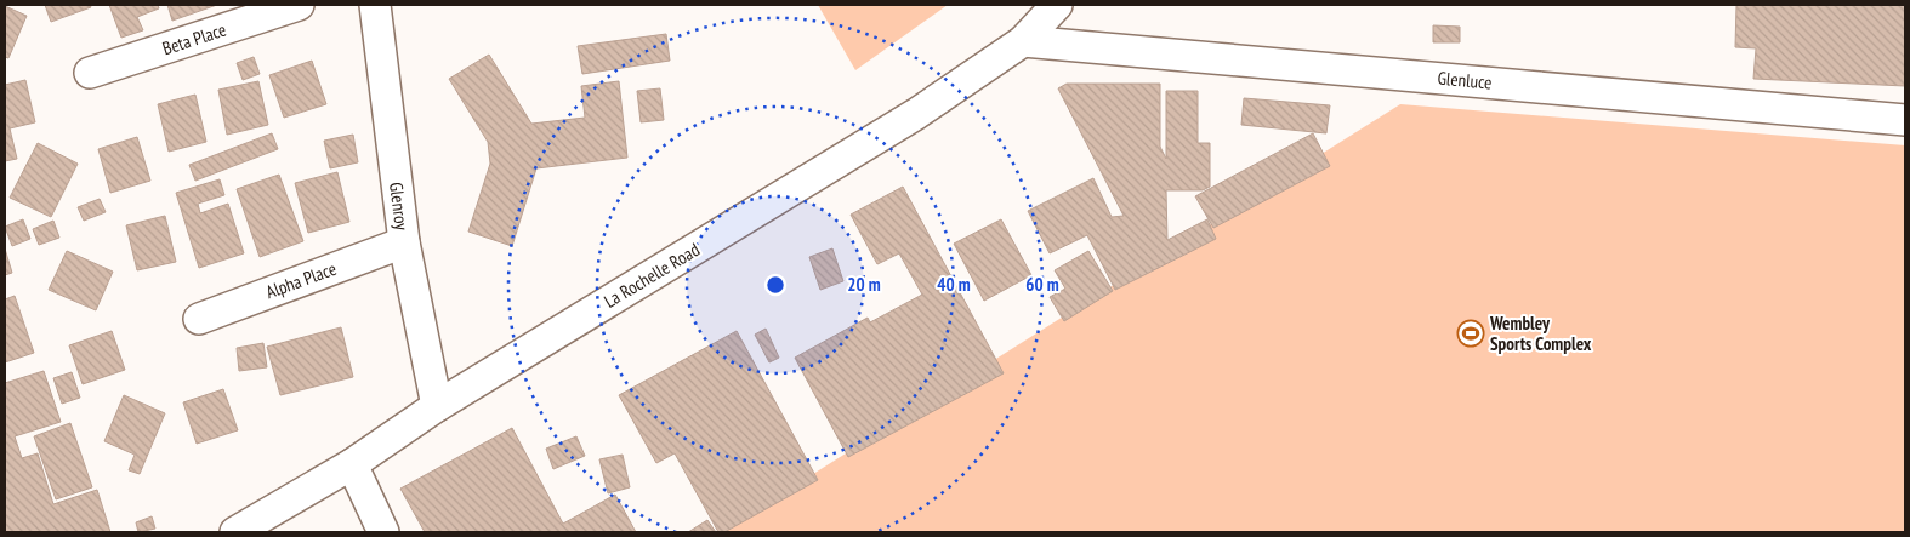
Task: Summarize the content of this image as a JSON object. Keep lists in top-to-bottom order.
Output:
{
  "streets": {
    "street": [
      "Beta Place",
      "Glenluce",
      "Glenroy",
      "La Rochelle Road",
      "Alpha Place"
    ]
  },
  "crossings": [
    ["Glenluce", "La Rochelle Road"],
    ["Glenroy", "La Rochelle Road"],
    ["Glenroy", "Alpha Place"]
  ],
  "places": {
    "sports": ["Wembley Sports Complex"]
  },
  "rings": ["20 m", "40 m", "60 m"]
}
